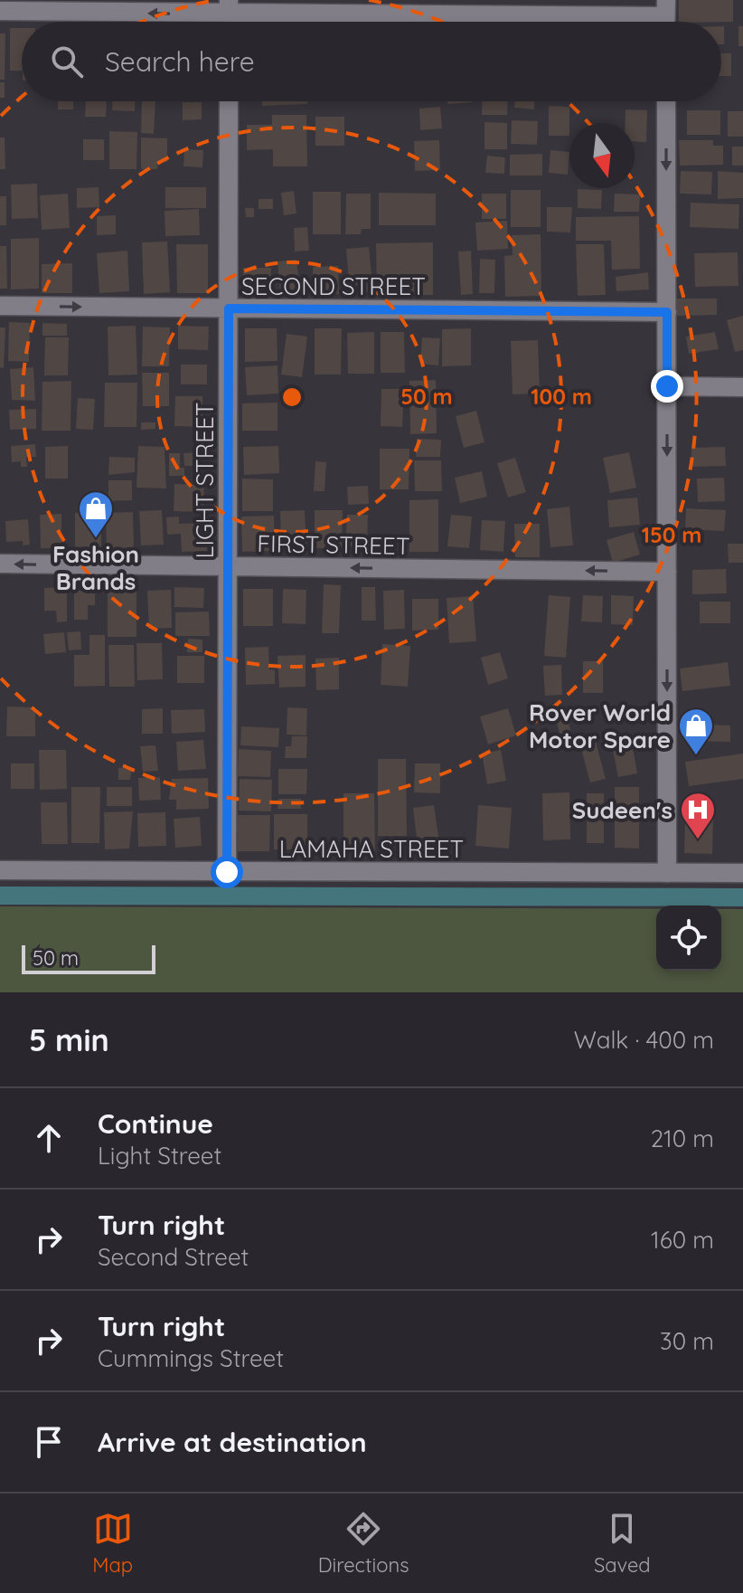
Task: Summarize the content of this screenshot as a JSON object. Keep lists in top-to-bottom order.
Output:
{
  "streets": {
    "street": [
      "SECOND STREET",
      "LIGHT STREET",
      "FIRST STREET",
      "LAMAHA STREET"
    ]
  },
  "crossings": [
    ["SECOND STREET", "LIGHT STREET"],
    ["LIGHT STREET", "FIRST STREET"],
    ["LIGHT STREET", "LAMAHA STREET"]
  ],
  "one_way": ["FIRST STREET"],
  "places": {
    "shop": ["Fashion Brands", "Rover World Motor Spare"],
    "hospital": ["Sudeen's"]
  },
  "scale_bar": "50 m",
  "north": "bottom",
  "page": {
    "search": "Search here",
    "scale": "50 m",
    "heading": ["5 min", "Walk · 400 m"],
    "list": [
      ["Continue", "Light Street", "210 m"],
      ["Turn right", "Second Street", "160 m"],
      ["Turn right", "Cummings Street", "30 m"],
      "Arrive at destination"
    ],
    "nav": ["Map", "Directions", "Saved"]
  },
  "rings": ["50 m", "100 m", "150 m"]
}
